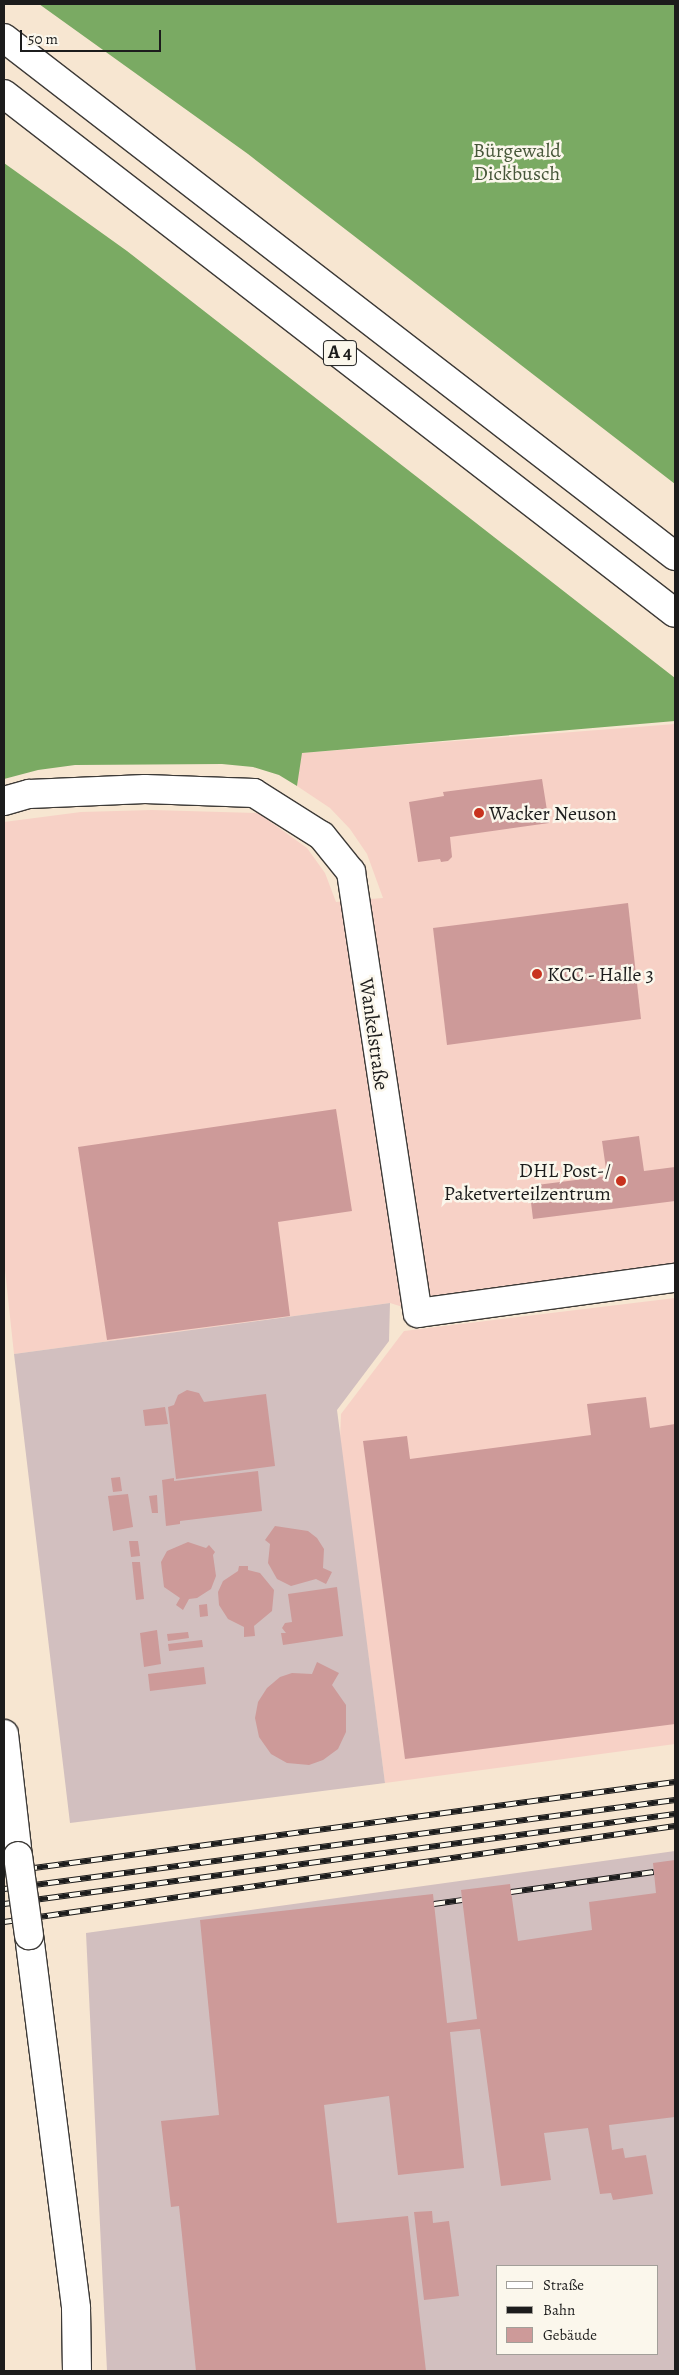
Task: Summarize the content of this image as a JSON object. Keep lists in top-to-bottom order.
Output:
{
  "streets": {
    "main road": ["A 4", "Wankelstraße"]
  },
  "parks": ["Bürgewald Dickbusch"],
  "places": ["Wacker Neuson", "KCC - Halle 3", "DHL Post-/ Paketverteilzentrum"],
  "legend": ["Straße", "Bahn", "Gebäude"],
  "scale_bar": "50 m"
}
